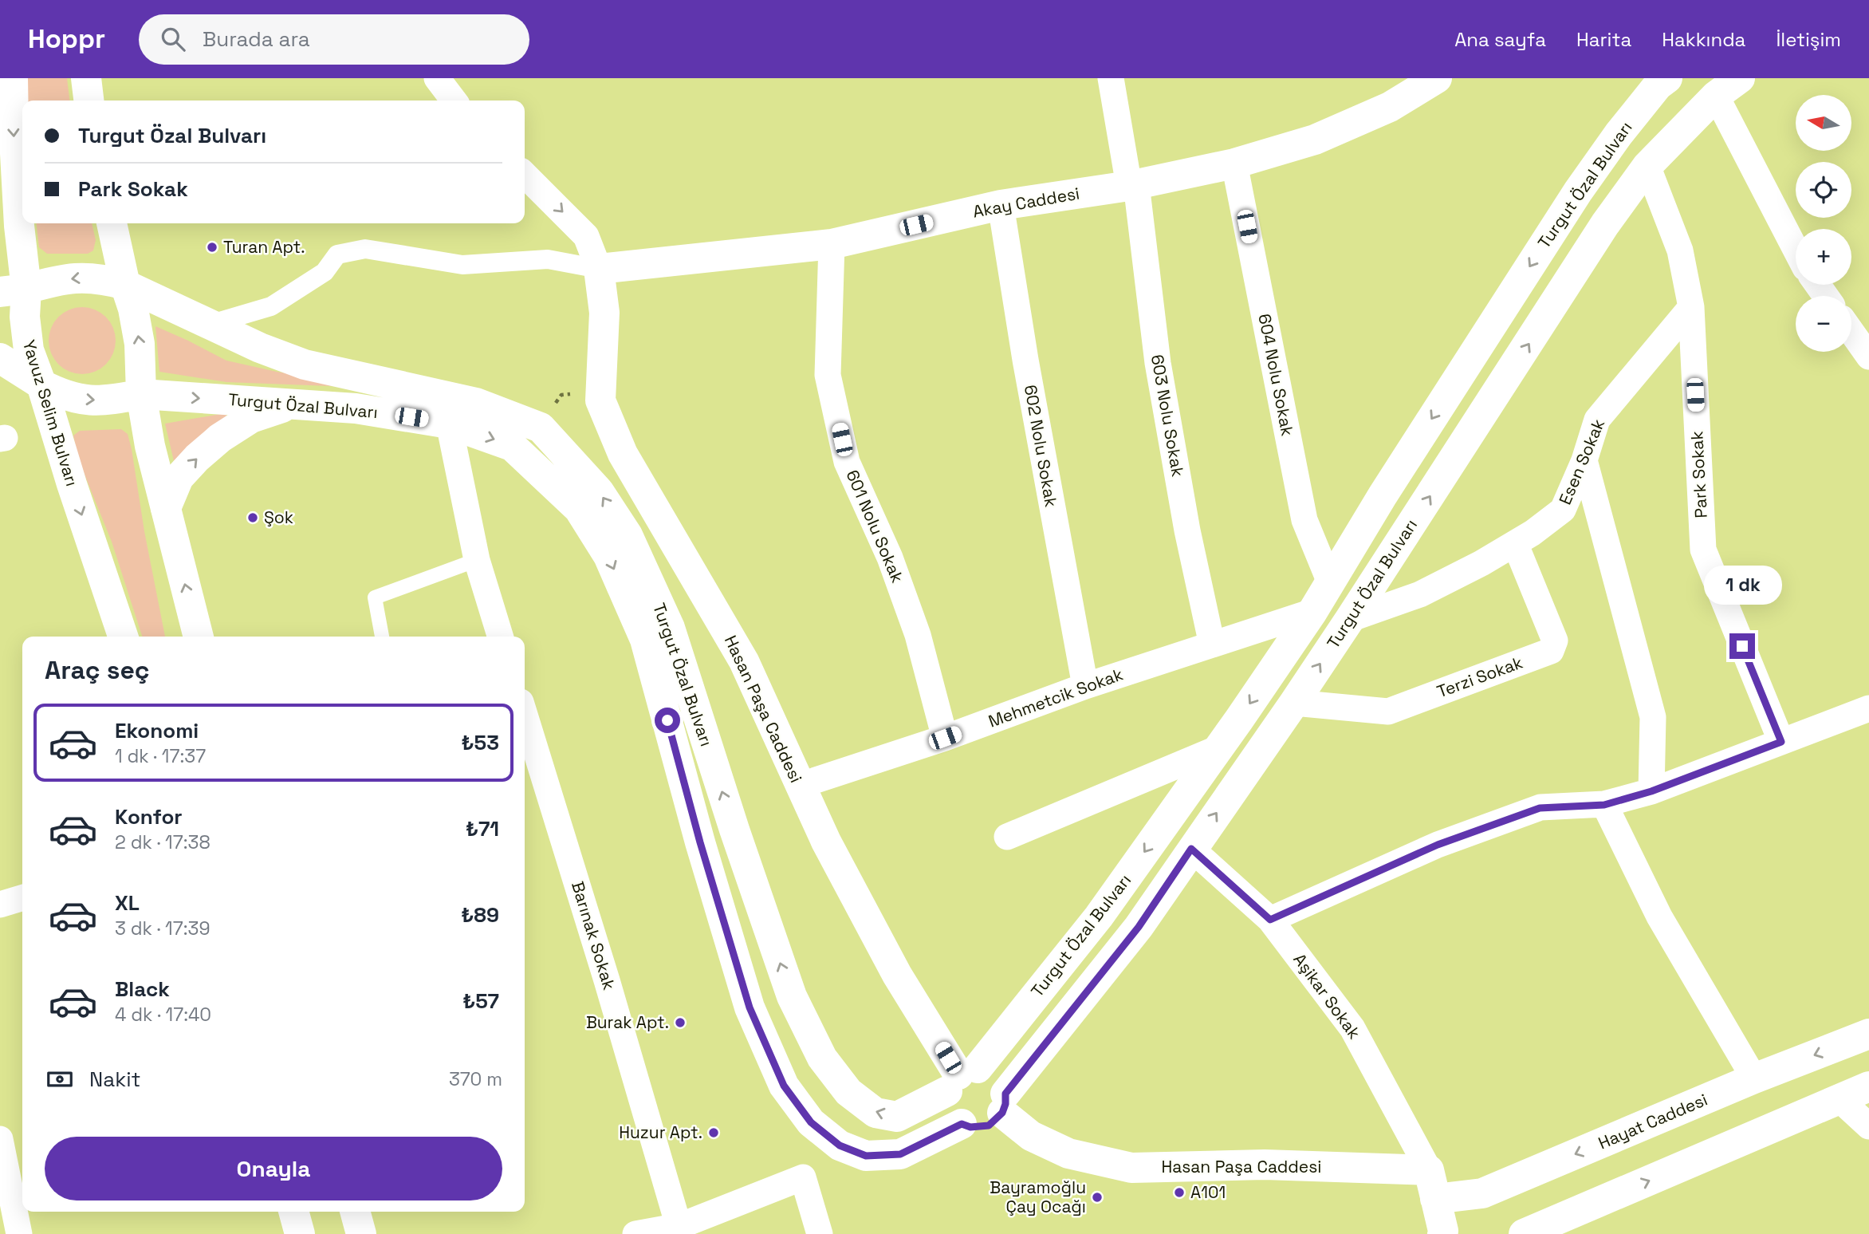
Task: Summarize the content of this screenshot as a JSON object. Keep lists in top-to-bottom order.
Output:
{
  "streets": {
    "street": [
      "Turgut Özal Bulvarı",
      "Akay Caddesi",
      "604 Nolu Sokak",
      "Yavuz Selim Bulvarı",
      "603 Nolu Sokak",
      "602 Nolu Sokak",
      "Esen Sokak",
      "Park Sokak",
      "601 Nolu Sokak",
      "Terzi Sokak",
      "Mehmetcik Sokak",
      "Hasan Paşa Caddesi",
      "Barınak Sokak",
      "Aşikar Sokak",
      "Hayat Caddesi"
    ]
  },
  "crossings": [
    ["Turgut Özal Bulvarı", "604 Nolu Sokak"],
    ["Turgut Özal Bulvarı", "Yavuz Selim Bulvarı"],
    ["Turgut Özal Bulvarı", "Esen Sokak"],
    ["Turgut Özal Bulvarı", "Park Sokak"],
    ["Turgut Özal Bulvarı", "Terzi Sokak"],
    ["Turgut Özal Bulvarı", "Mehmetcik Sokak"],
    ["Turgut Özal Bulvarı", "Hasan Paşa Caddesi"],
    ["Turgut Özal Bulvarı", "Aşikar Sokak"],
    ["Akay Caddesi", "604 Nolu Sokak"],
    ["Akay Caddesi", "603 Nolu Sokak"],
    ["Akay Caddesi", "602 Nolu Sokak"],
    ["Akay Caddesi", "601 Nolu Sokak"],
    ["Akay Caddesi", "Hasan Paşa Caddesi"],
    ["603 Nolu Sokak", "Mehmetcik Sokak"],
    ["602 Nolu Sokak", "Mehmetcik Sokak"],
    ["Esen Sokak", "Park Sokak"],
    ["Esen Sokak", "Terzi Sokak"],
    ["601 Nolu Sokak", "Mehmetcik Sokak"],
    ["Mehmetcik Sokak", "Hasan Paşa Caddesi"],
    ["Hasan Paşa Caddesi", "Aşikar Sokak"]
  ],
  "places": [
    "Turan Apt.",
    "Şok",
    "Burak Apt.",
    "Huzur Apt.",
    "A101",
    "Bayramoğlu Çay Ocağı"
  ],
  "north": "left",
  "page": {
    "header": "Hoppr",
    "search": "Burada ara",
    "nav": [
      "Ana sayfa",
      "Harita",
      "Hakkında",
      "İletişim"
    ],
    "map_buttons": ["+", "−"],
    "banner": ["Turgut Özal Bulvarı", "Park Sokak"],
    "bubble": "1 dk",
    "heading": "Araç seç",
    "list": [
      {
        "name": "Ekonomi",
        "note": "1 dk · 17:37",
        "value": "₺53"
      },
      {
        "name": "Konfor",
        "note": "2 dk · 17:38",
        "value": "₺71"
      },
      {
        "name": "XL",
        "note": "3 dk · 17:39",
        "value": "₺89"
      },
      {
        "name": "Black",
        "note": "4 dk · 17:40",
        "value": "₺57"
      }
    ],
    "pay": ["Nakit", "370 m"],
    "buttons": "Onayla"
  }
}
